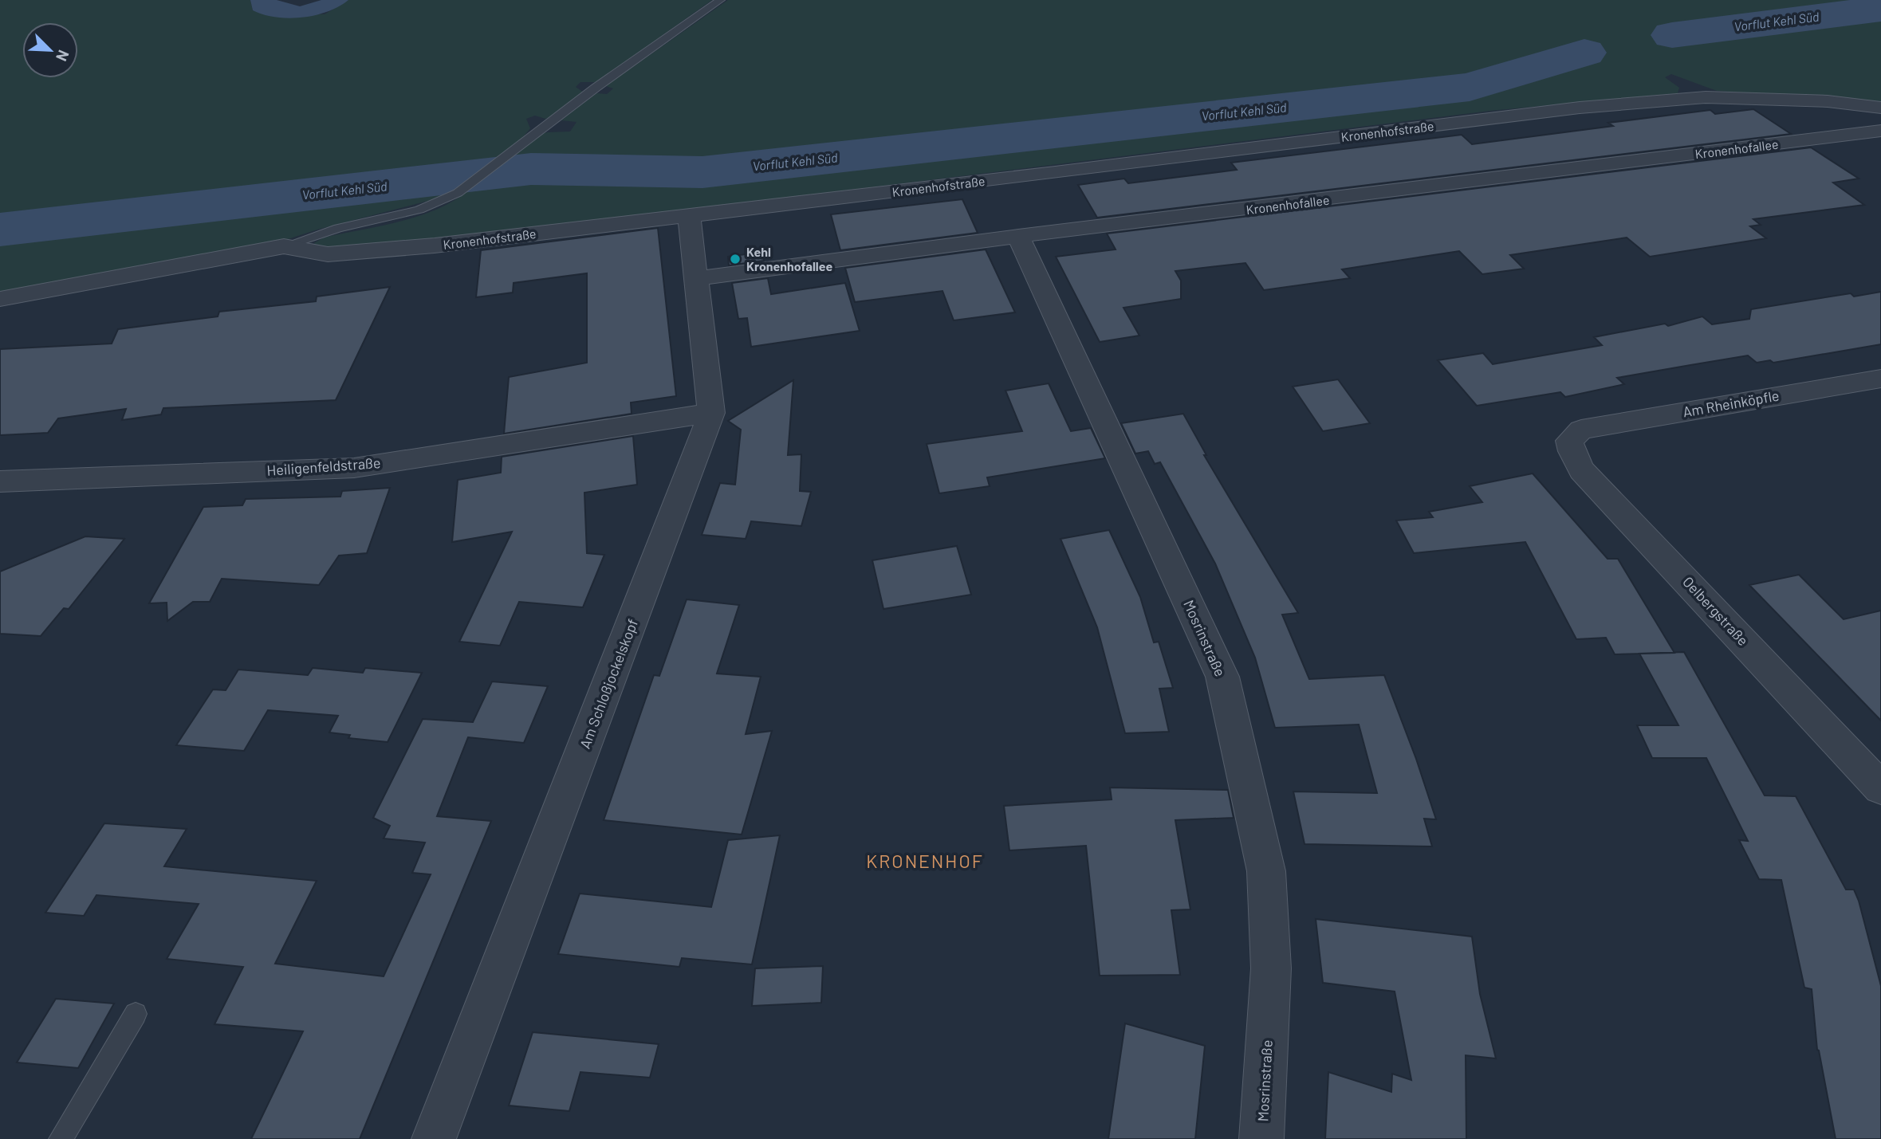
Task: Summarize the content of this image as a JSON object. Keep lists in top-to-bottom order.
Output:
{
  "streets": {
    "street": [
      "Kronenhofstraße",
      "Kronenhofallee",
      "Am Rheinköpfle",
      "Heiligenfeldstraße",
      "Oelbergstraße",
      "Mosrinstraße",
      "Am Schloßjockelskopf"
    ]
  },
  "crossings": [
    ["Kronenhofstraße", "Am Schloßjockelskopf"],
    ["Kronenhofallee", "Mosrinstraße"],
    ["Kronenhofallee", "Am Schloßjockelskopf"],
    ["Am Rheinköpfle", "Oelbergstraße"],
    ["Heiligenfeldstraße", "Am Schloßjockelskopf"]
  ],
  "districts": ["KRONENHOF"],
  "water": ["Vorflut Kehl Süd"],
  "places": ["Kehl Kronenhofallee"],
  "north": "bottom right"
}
